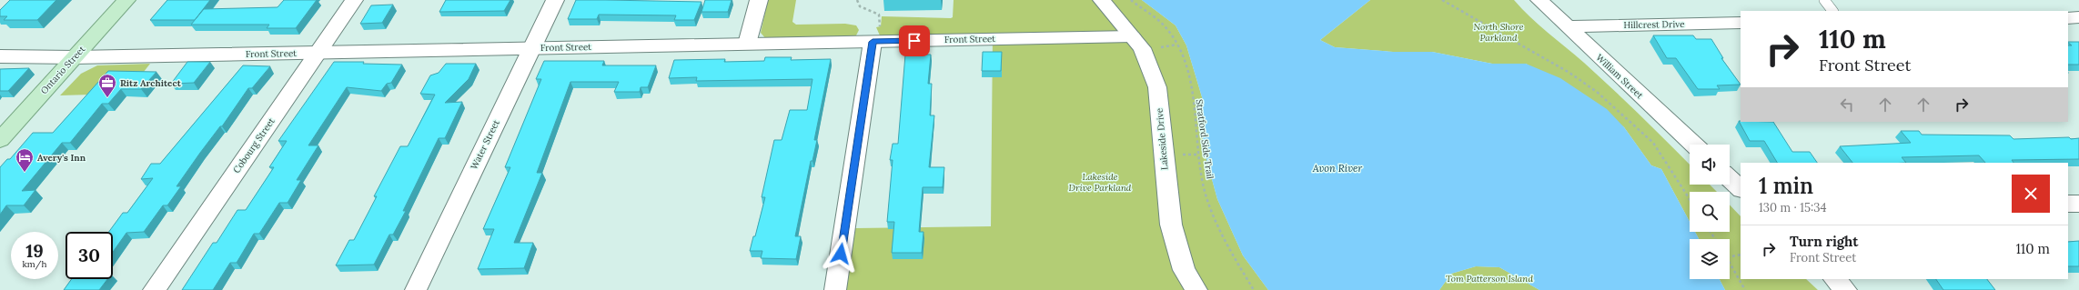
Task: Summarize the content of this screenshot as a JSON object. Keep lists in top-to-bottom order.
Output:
{
  "streets": {
    "main road": ["Ontario Street"],
    "street": [
      "Hillcrest Drive",
      "Front Street",
      "William Street",
      "Lakeside Drive",
      "Water Street",
      "Cobourg Street"
    ],
    "path": ["Stratford Side Trail"]
  },
  "crossings": [
    ["Hillcrest Drive", "William Street"],
    ["Front Street", "Ontario Street"],
    ["Front Street", "Lakeside Drive"],
    ["Front Street", "Water Street"],
    ["Front Street", "Cobourg Street"]
  ],
  "water": ["Avon River"],
  "parks": ["North Shore Parkland", "Lakeside Drive Parkland", "Tom Patterson Island"],
  "places": {
    "office": ["Ritz Architect"],
    "hotel": ["Avery's Inn"]
  },
  "page": {
    "turn": ["110 m", "Front Street"],
    "heading": ["1 min", "130 m · 15:34"],
    "list": [
      {
        "name": "Turn right",
        "note": "Front Street",
        "value": "110 m"
      }
    ],
    "speed": "19 km/h",
    "limit": "30"
  }
}
